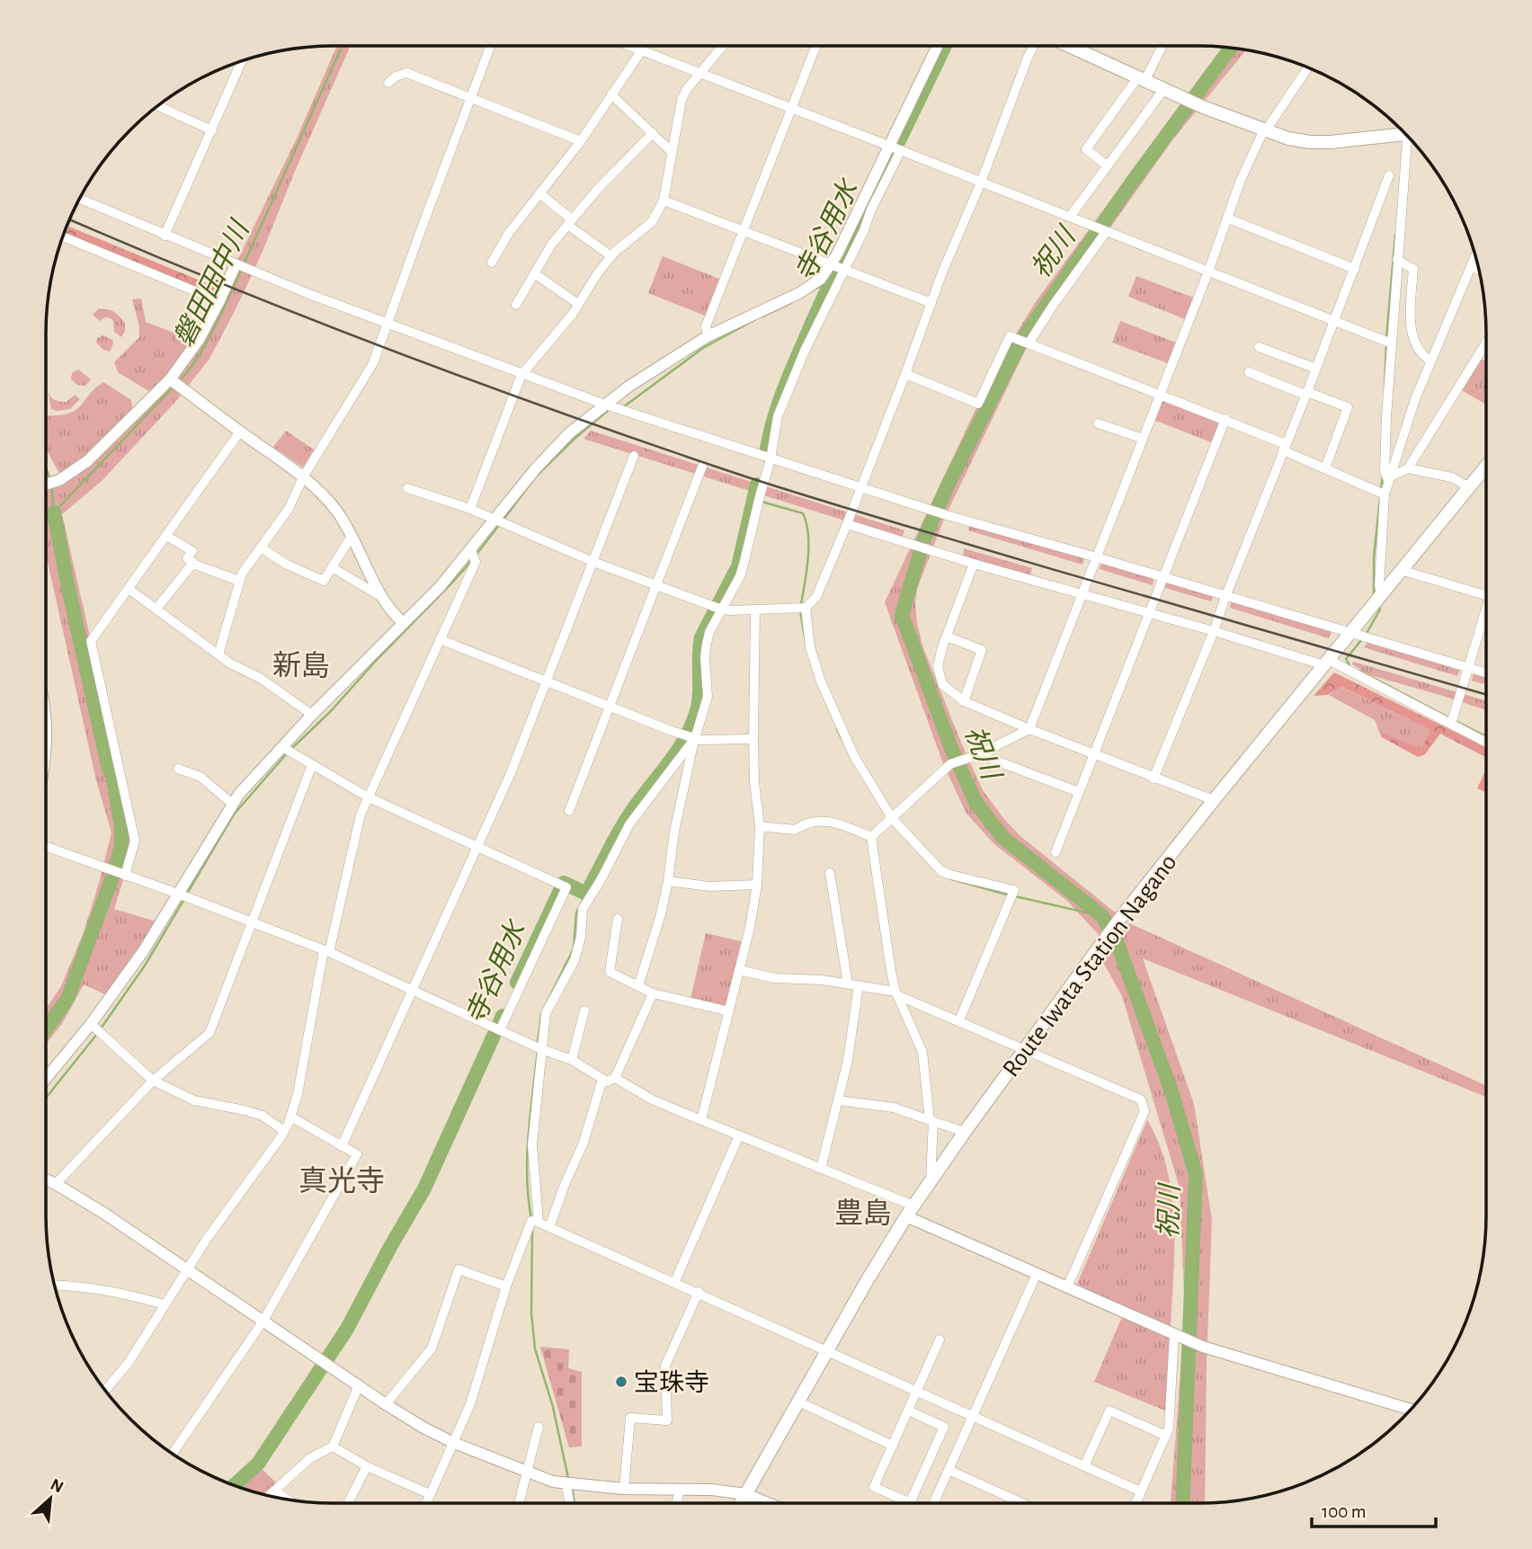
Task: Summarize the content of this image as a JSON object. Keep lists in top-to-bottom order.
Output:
{
  "streets": {
    "main road": ["Route Iwata Station Nagano"]
  },
  "districts": ["新島", "真光寺", "豊島"],
  "water": ["寺谷用水", "祝川", "磐田田中川"],
  "places": ["宝珠寺"],
  "scale_bar": "100 m",
  "north": "top right"
}
